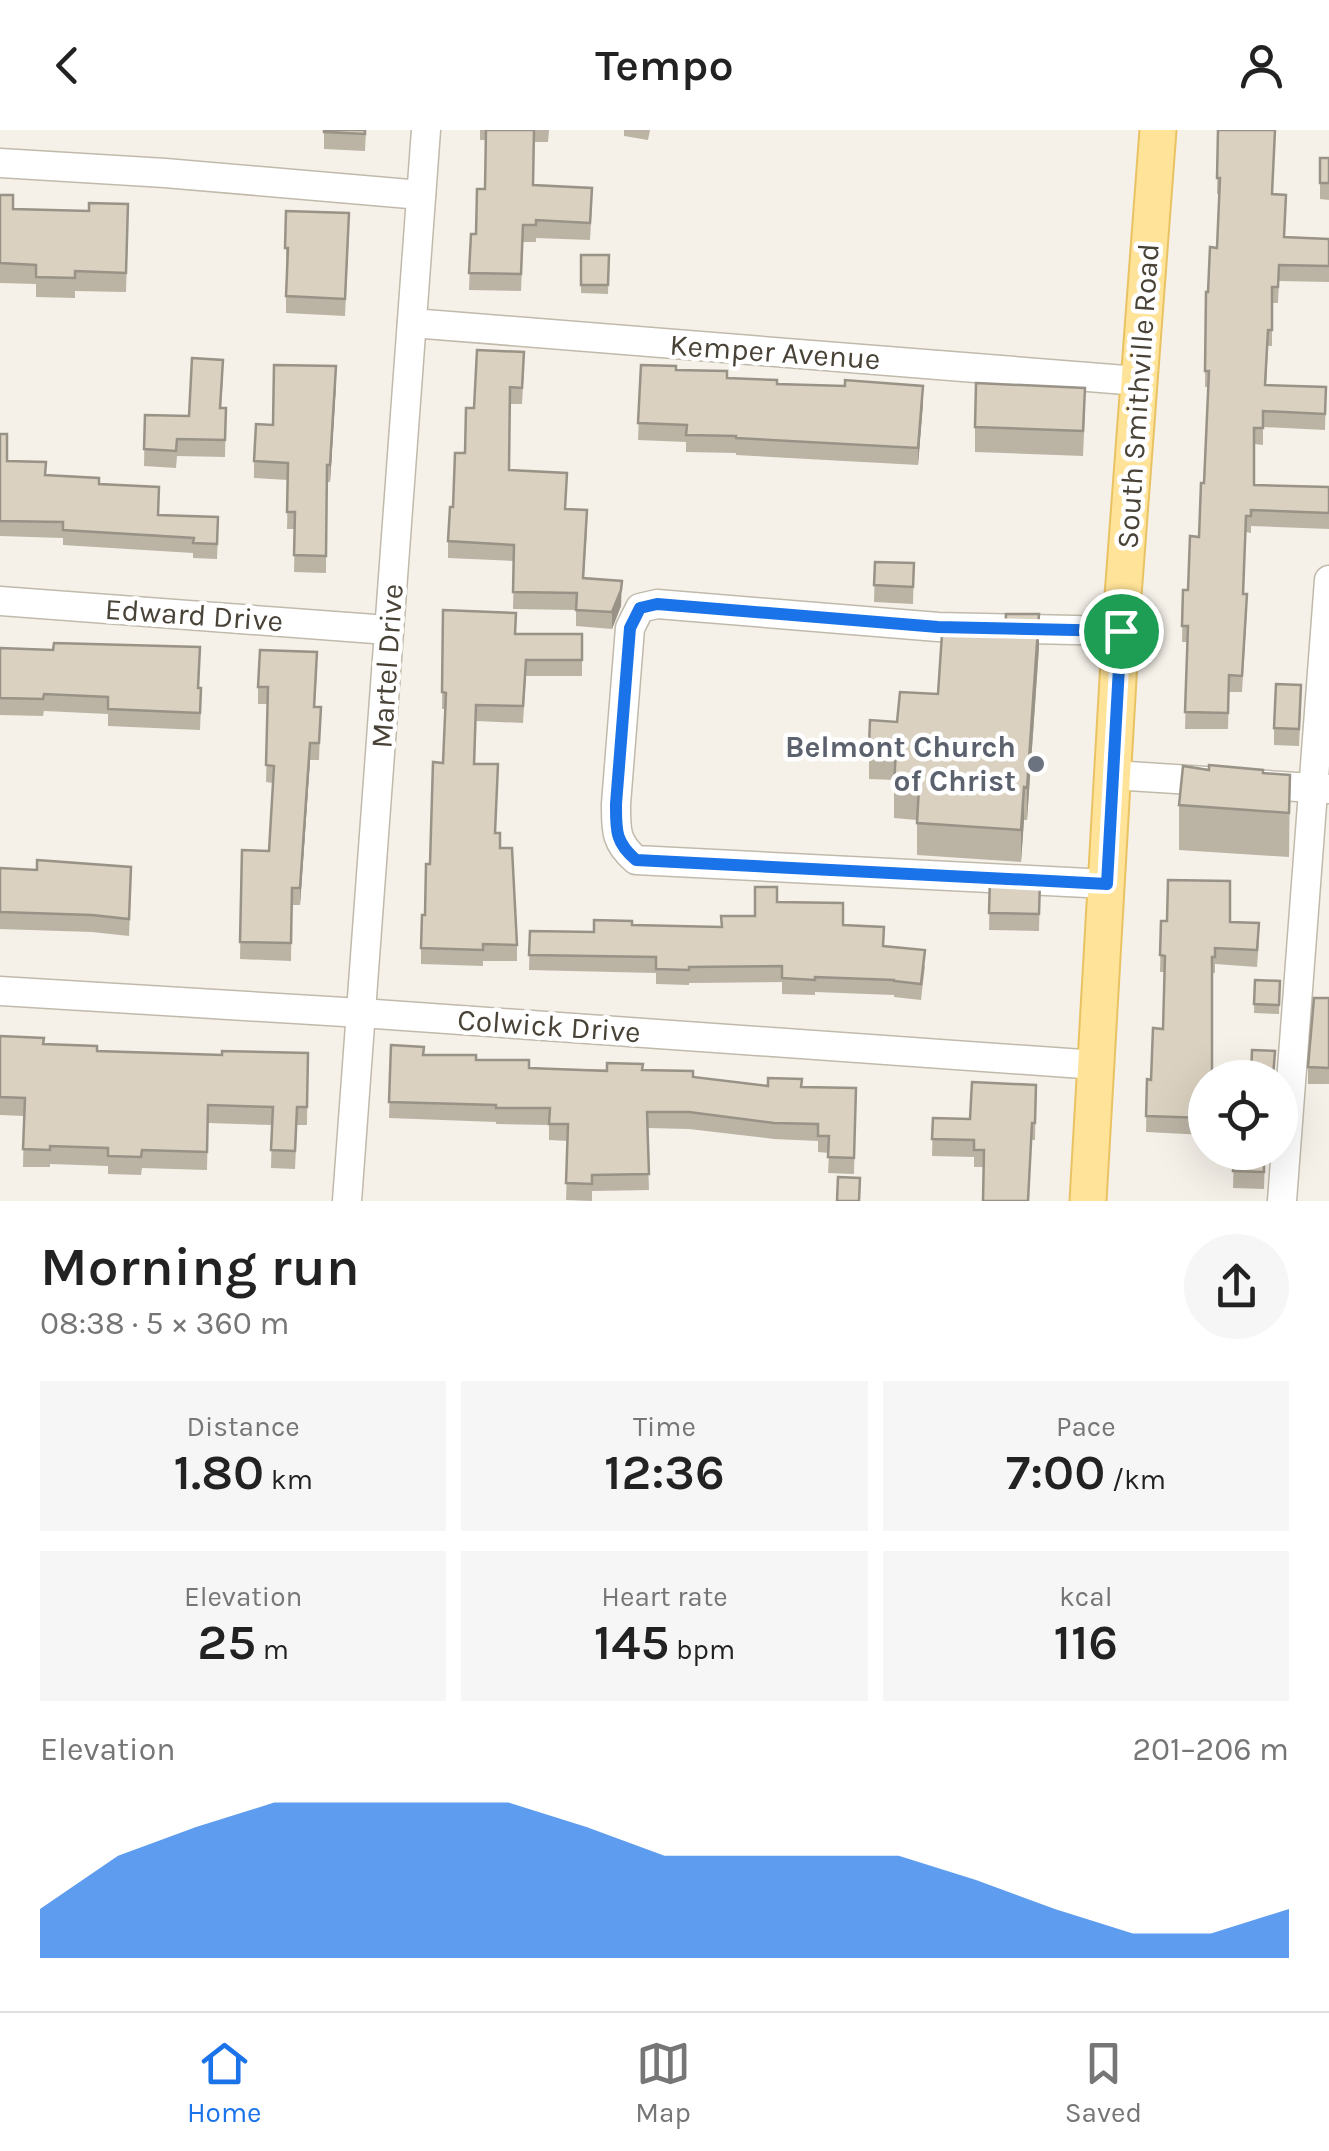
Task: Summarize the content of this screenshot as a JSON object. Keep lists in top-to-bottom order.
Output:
{
  "streets": {
    "main road": ["South Smithville Road"],
    "street": [
      "Kemper Avenue",
      "Edward Drive",
      "Martel Drive",
      "Colwick Drive"
    ]
  },
  "crossings": [
    ["Kemper Avenue", "South Smithville Road"],
    ["Kemper Avenue", "Martel Drive"],
    ["South Smithville Road", "Colwick Drive"],
    ["Edward Drive", "Martel Drive"],
    ["Martel Drive", "Colwick Drive"]
  ],
  "places": ["Belmont Church of Christ"],
  "page": {
    "header": "Tempo",
    "heading": ["Morning run", "08:38 · 5 × 360 m"],
    "stats": [
      ["Distance", "1.80 km"],
      ["Time", "12:36"],
      ["Pace", "7:00 /km"],
      ["Elevation", "25 m"],
      ["Heart rate", "145 bpm"],
      ["kcal", "116"]
    ],
    "chart": ["Elevation", "201–206 m"],
    "tabs": ["Home", "Map", "Saved"]
  }
}
